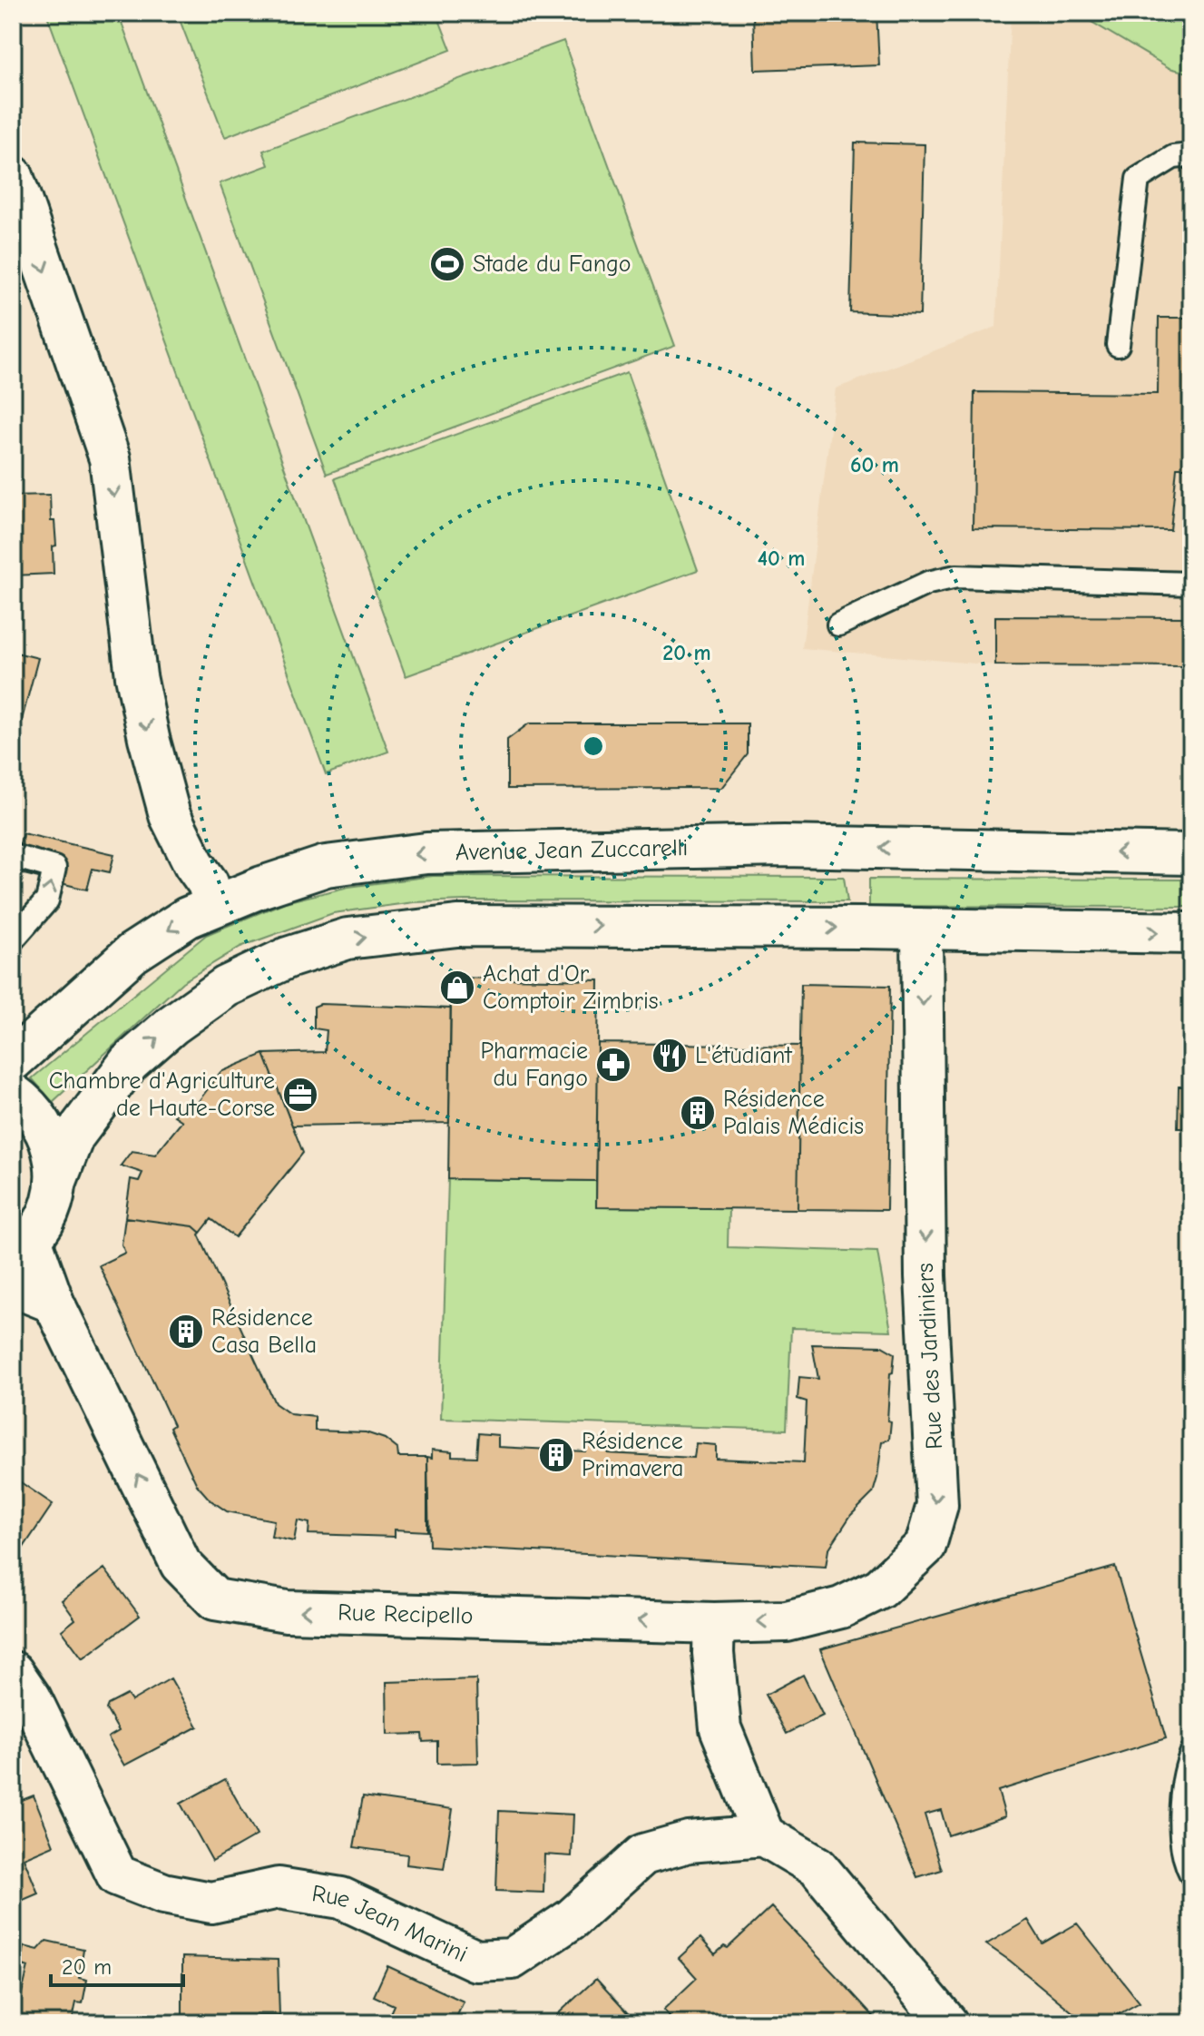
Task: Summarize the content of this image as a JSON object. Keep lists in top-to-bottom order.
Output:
{
  "streets": {
    "street": [
      "Avenue Jean Zuccarelli",
      "Rue des Jardiniers",
      "Rue Recipello",
      "Rue Jean Marini"
    ]
  },
  "crossings": [
    ["Rue des Jardiniers", "Rue Recipello"]
  ],
  "one_way": ["Rue des Jardiniers", "Rue Recipello"],
  "places": {
    "sports": ["Stade du Fango"],
    "shop": ["Achat d'Or Comptoir Zimbris"],
    "restaurant": ["L'étudiant"],
    "pharmacy": ["Pharmacie du Fango"],
    "office": ["Chambre d'Agriculture de Haute-Corse"],
    "building": ["Résidence Palais Médicis", "Résidence Casa Bella", "Résidence Primavera"]
  },
  "scale_bar": "20 m",
  "rings": ["60 m", "40 m", "20 m"]
}
